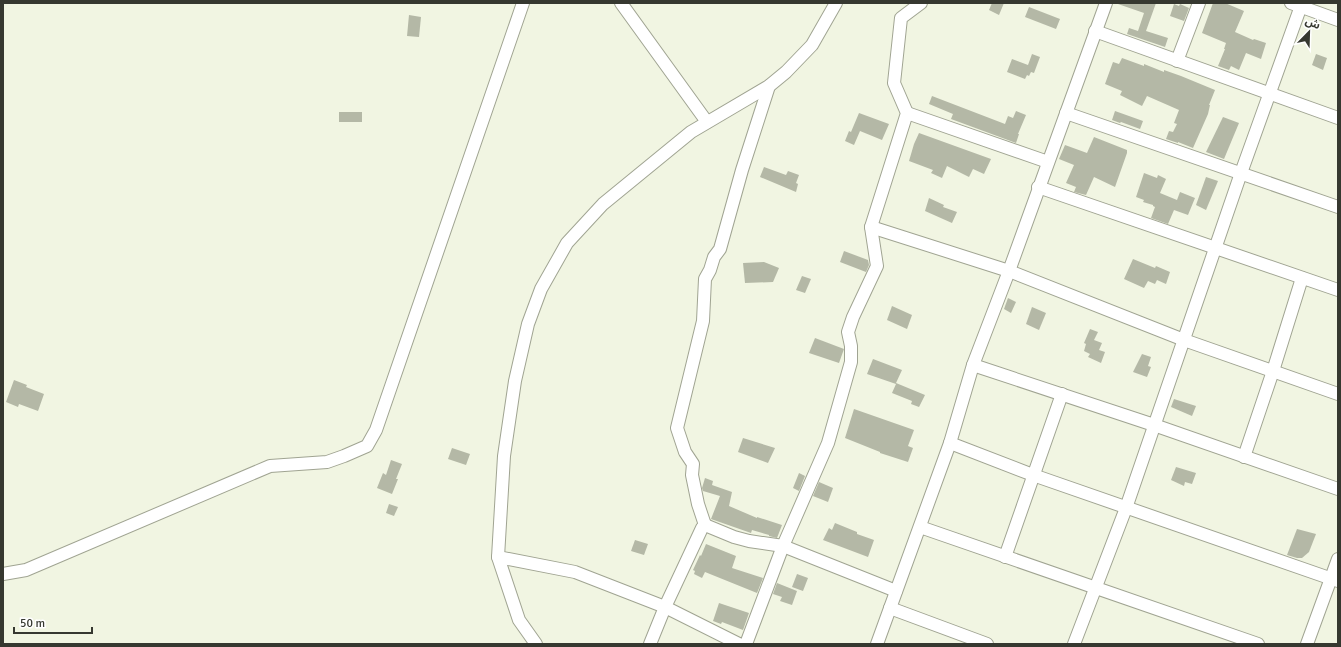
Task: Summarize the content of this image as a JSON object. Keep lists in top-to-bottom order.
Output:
{
  "scale_bar": "50 m",
  "north": "top right"
}
